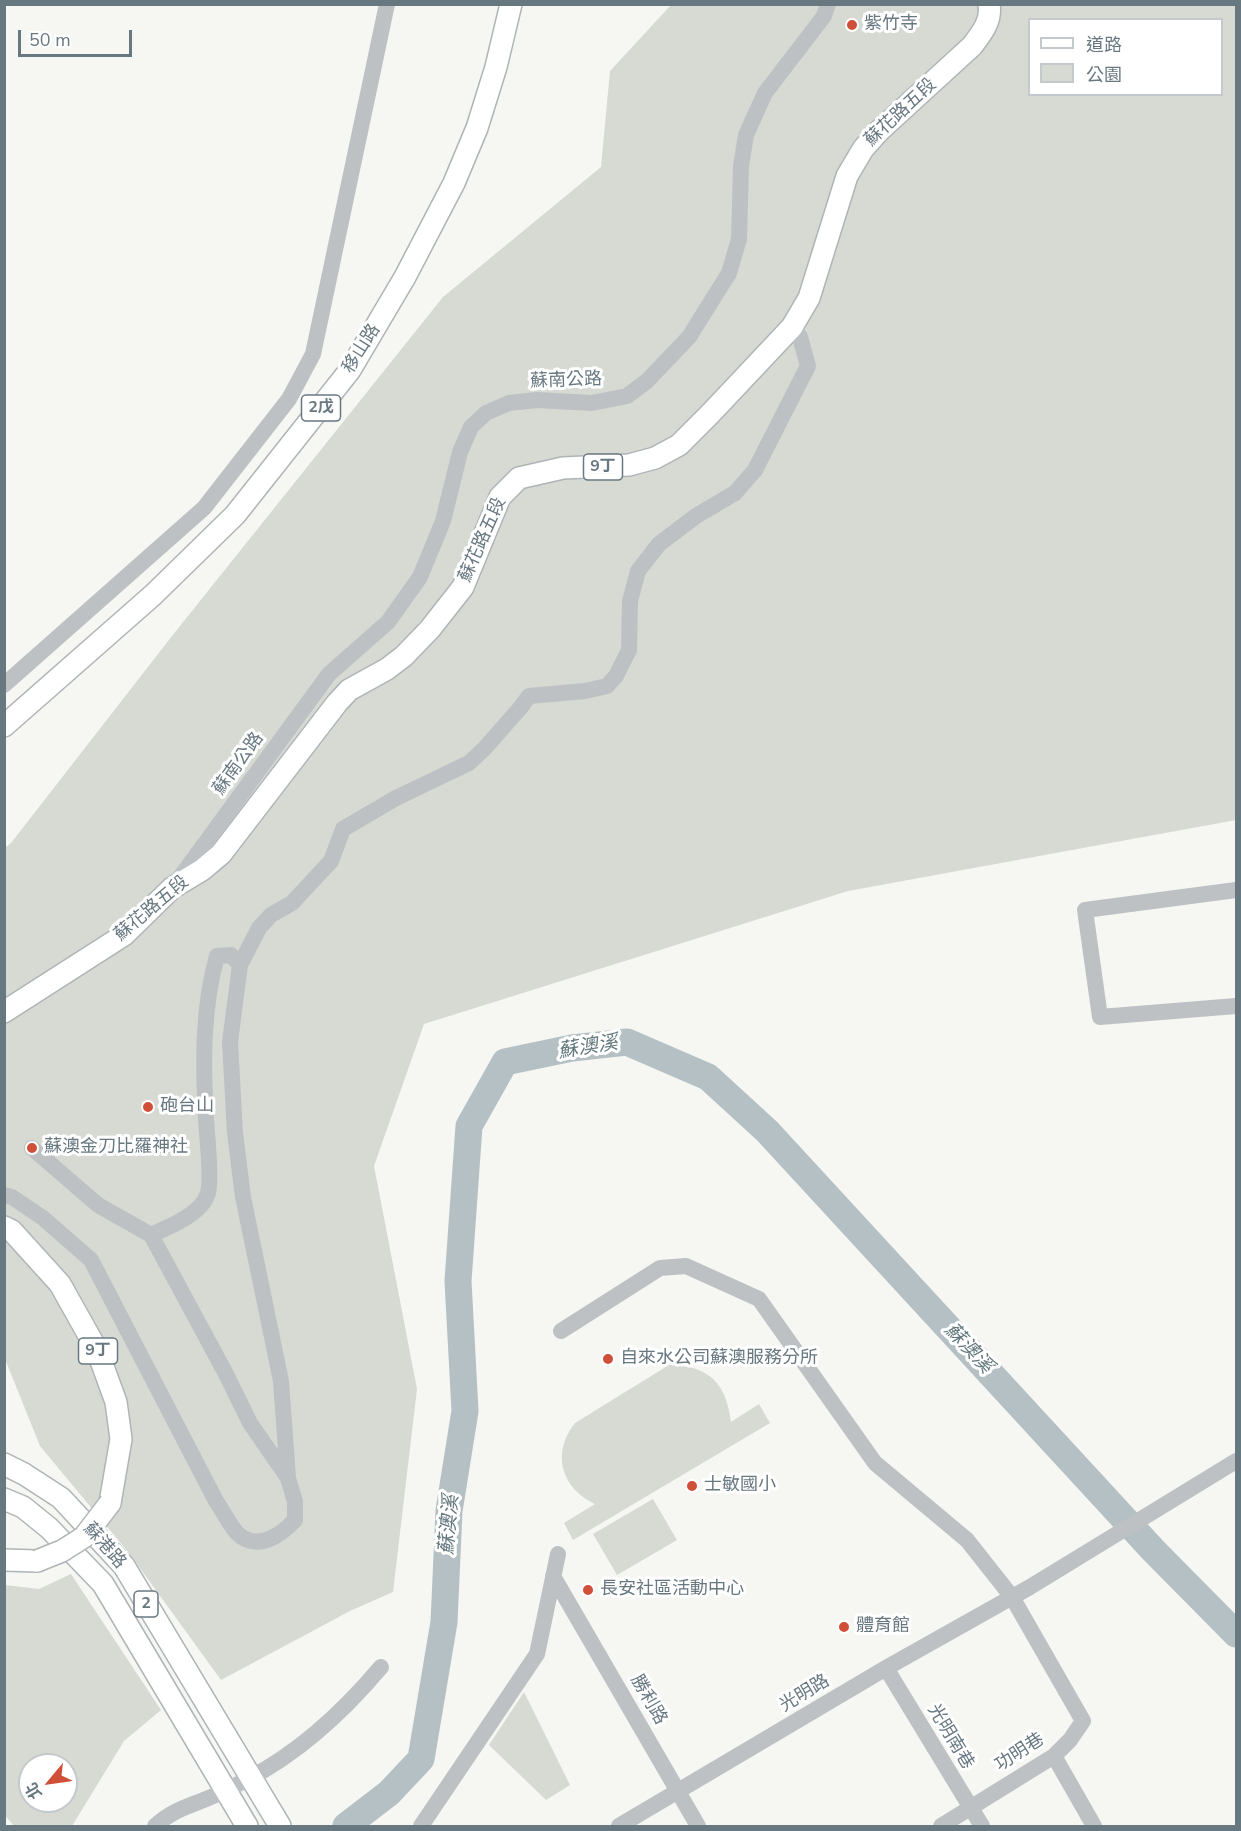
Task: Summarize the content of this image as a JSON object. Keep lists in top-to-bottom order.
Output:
{
  "streets": {
    "main road": [
      "蘇花路五段",
      "移山路",
      "2戊",
      "9丁",
      "蘇港路",
      "2"
    ],
    "street": [
      "蘇南公路",
      "光明路",
      "勝利路",
      "光明南巷",
      "功明巷"
    ]
  },
  "crossings": [
    ["蘇花路五段", "蘇南公路"],
    ["蘇港路", "2"],
    ["光明路", "勝利路"],
    ["光明路", "光明南巷"],
    ["光明路", "功明巷"],
    ["光明南巷", "功明巷"]
  ],
  "water": ["蘇澳溪"],
  "places": [
    "紫竹寺",
    "砲台山",
    "蘇澳金刀比羅神社",
    "自來水公司蘇澳服務分所",
    "士敏國小",
    "長安社區活動中心",
    "體育館"
  ],
  "legend": ["道路", "公園"],
  "scale_bar": "50 m",
  "north": "bottom left"
}
